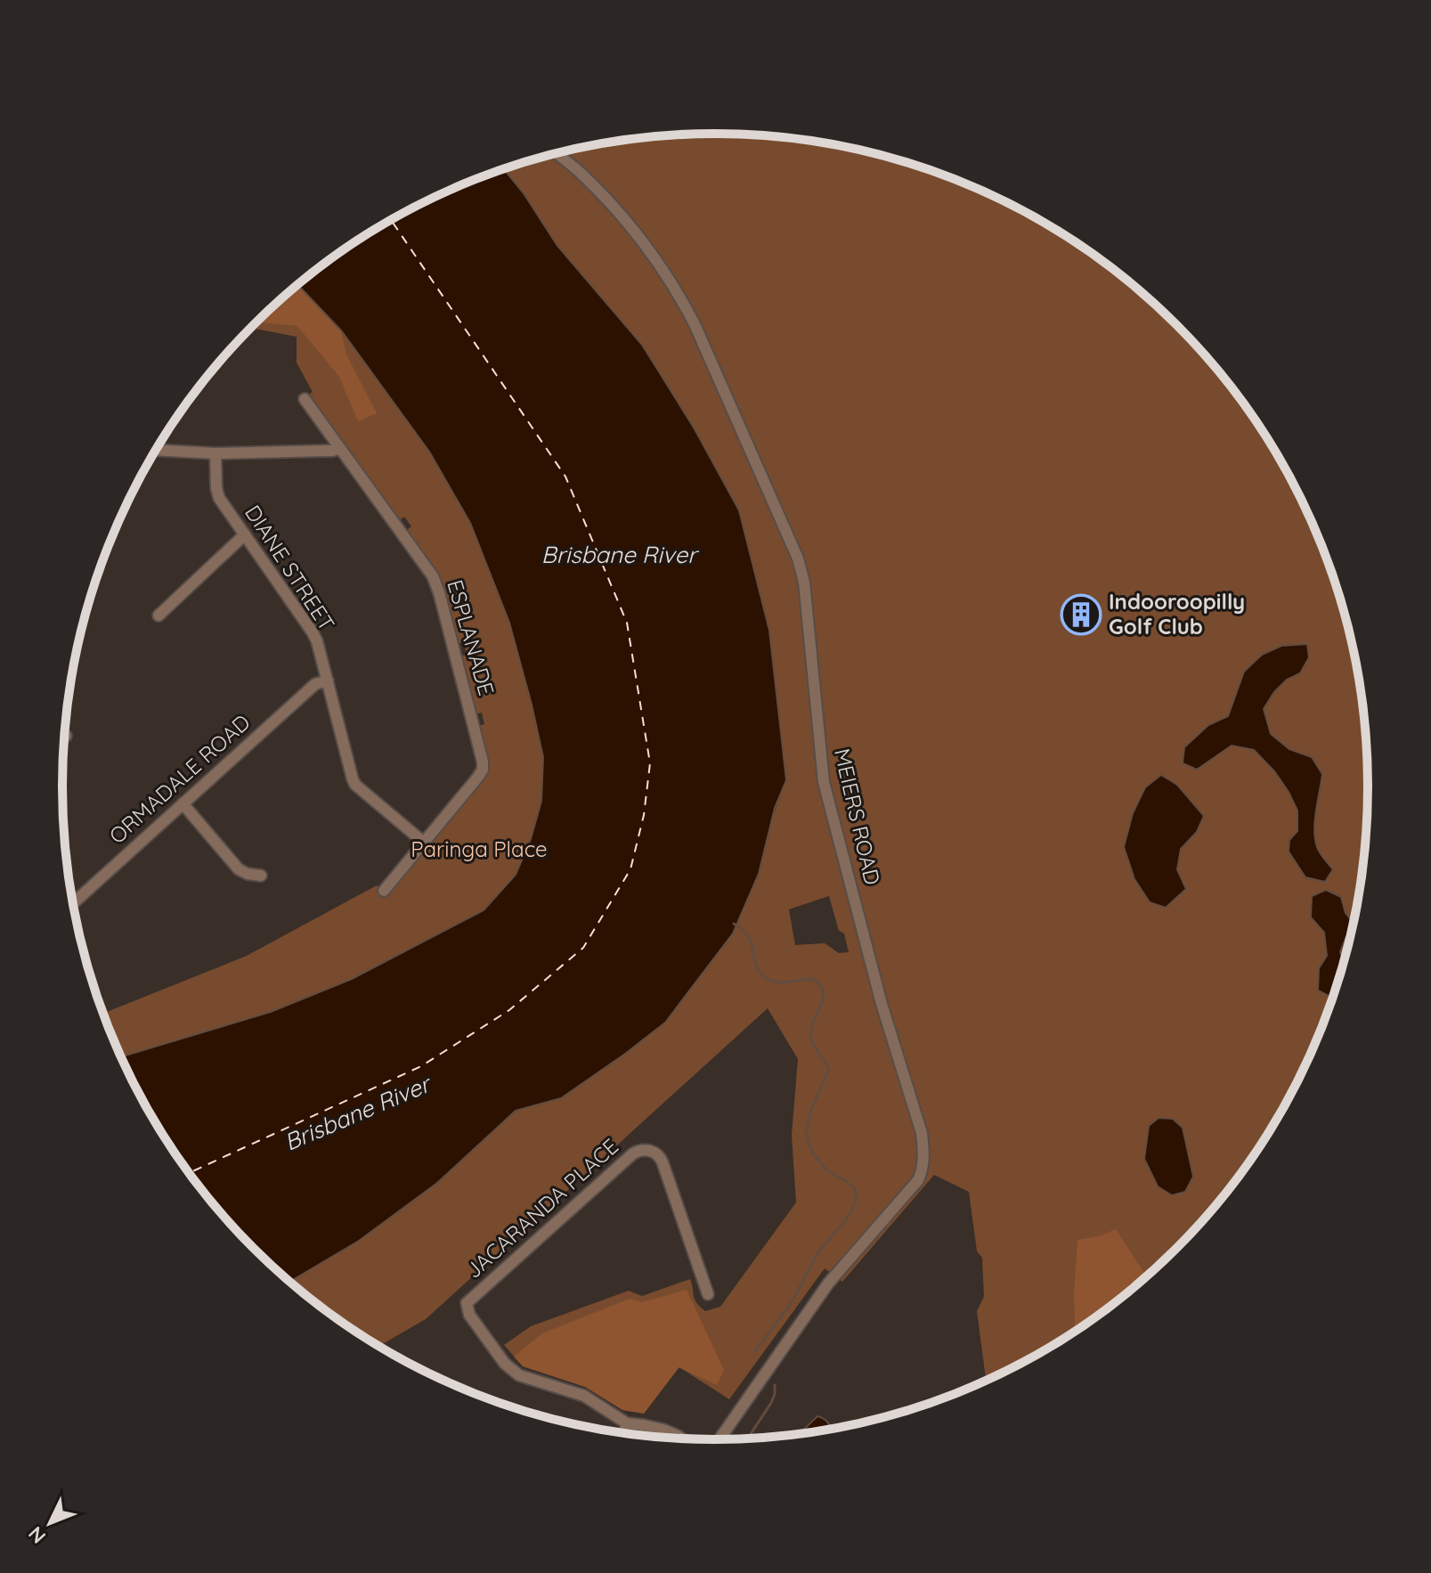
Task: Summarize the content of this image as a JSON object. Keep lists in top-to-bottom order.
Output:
{
  "streets": {
    "street": [
      "DIANE STREET",
      "ESPLANADE",
      "ORMADALE ROAD",
      "MEIERS ROAD",
      "JACARANDA PLACE"
    ]
  },
  "crossings": [
    ["DIANE STREET", "ESPLANADE"],
    ["DIANE STREET", "ORMADALE ROAD"]
  ],
  "water": ["Brisbane River"],
  "parks": ["Paringa Place"],
  "places": {
    "building": ["Indooroopilly Golf Club"]
  },
  "north": "bottom left"
}
